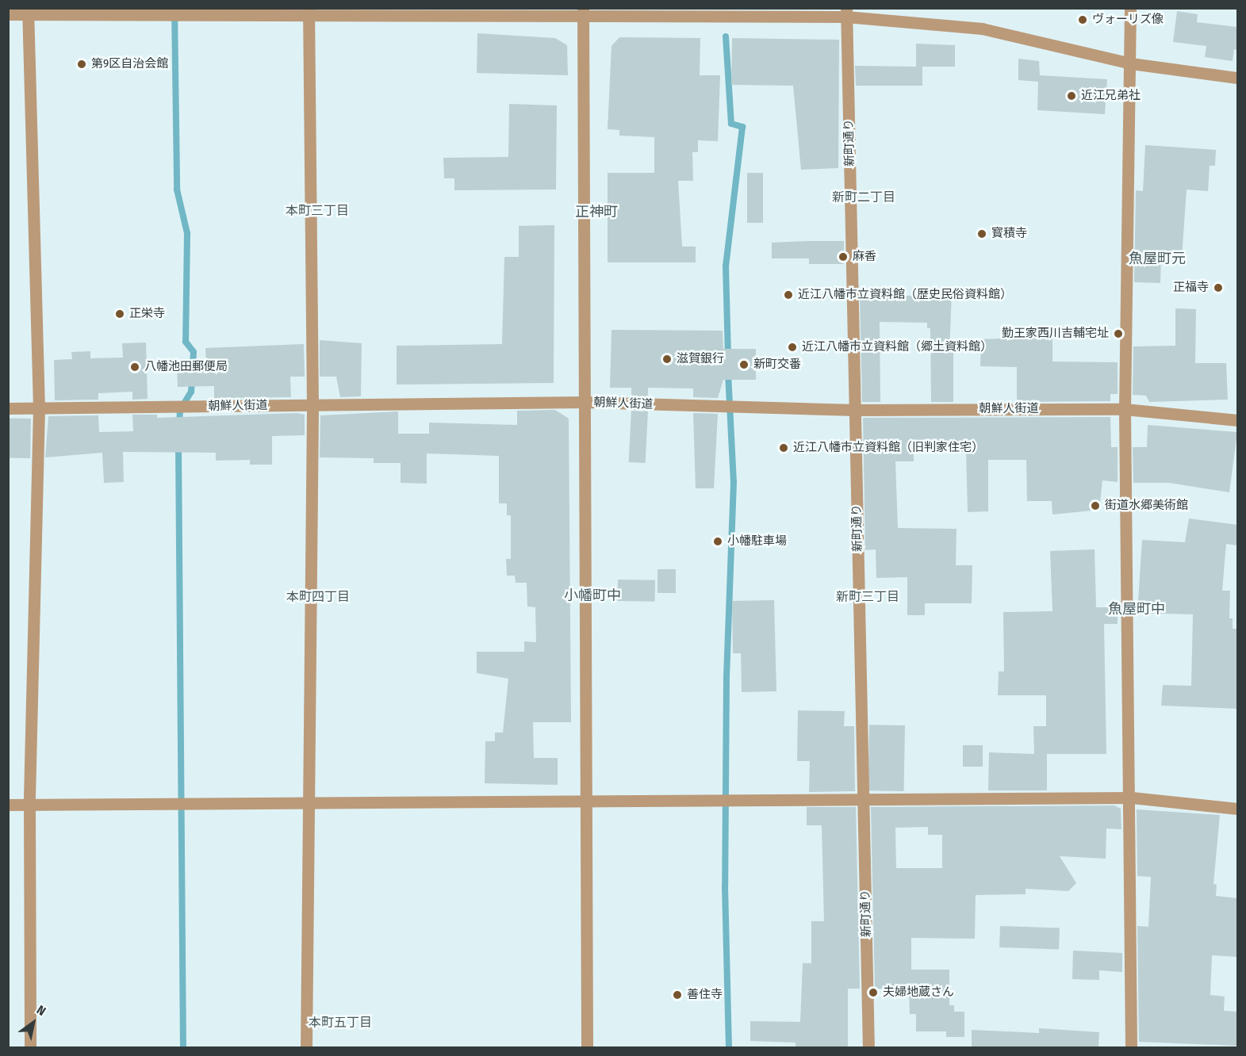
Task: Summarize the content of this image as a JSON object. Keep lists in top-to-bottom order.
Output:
{
  "streets": {
    "street": ["新町通り", "朝鮮人街道"]
  },
  "crossings": [
    ["新町通り", "朝鮮人街道"]
  ],
  "districts": [
    "新町二丁目",
    "本町三丁目",
    "正神町",
    "魚屋町元",
    "小幡町中",
    "本町四丁目",
    "新町三丁目",
    "魚屋町中",
    "本町五丁目"
  ],
  "places": [
    "ヴォーリズ像",
    "第9区自治会館",
    "近江兄弟社",
    "寳積寺",
    "麻香",
    "正福寺",
    "近江八幡市立資料館（歴史民俗資料館）",
    "正栄寺",
    "勤王家西川吉輔宅址",
    "近江八幡市立資料館（郷土資料館）",
    "滋賀銀行",
    "新町交番",
    "八幡池田郵便局",
    "近江八幡市立資料館（旧判家住宅）",
    "街道水郷美術館",
    "小幡駐車場",
    "夫婦地蔵さん",
    "善住寺"
  ],
  "north": "top right"
}
